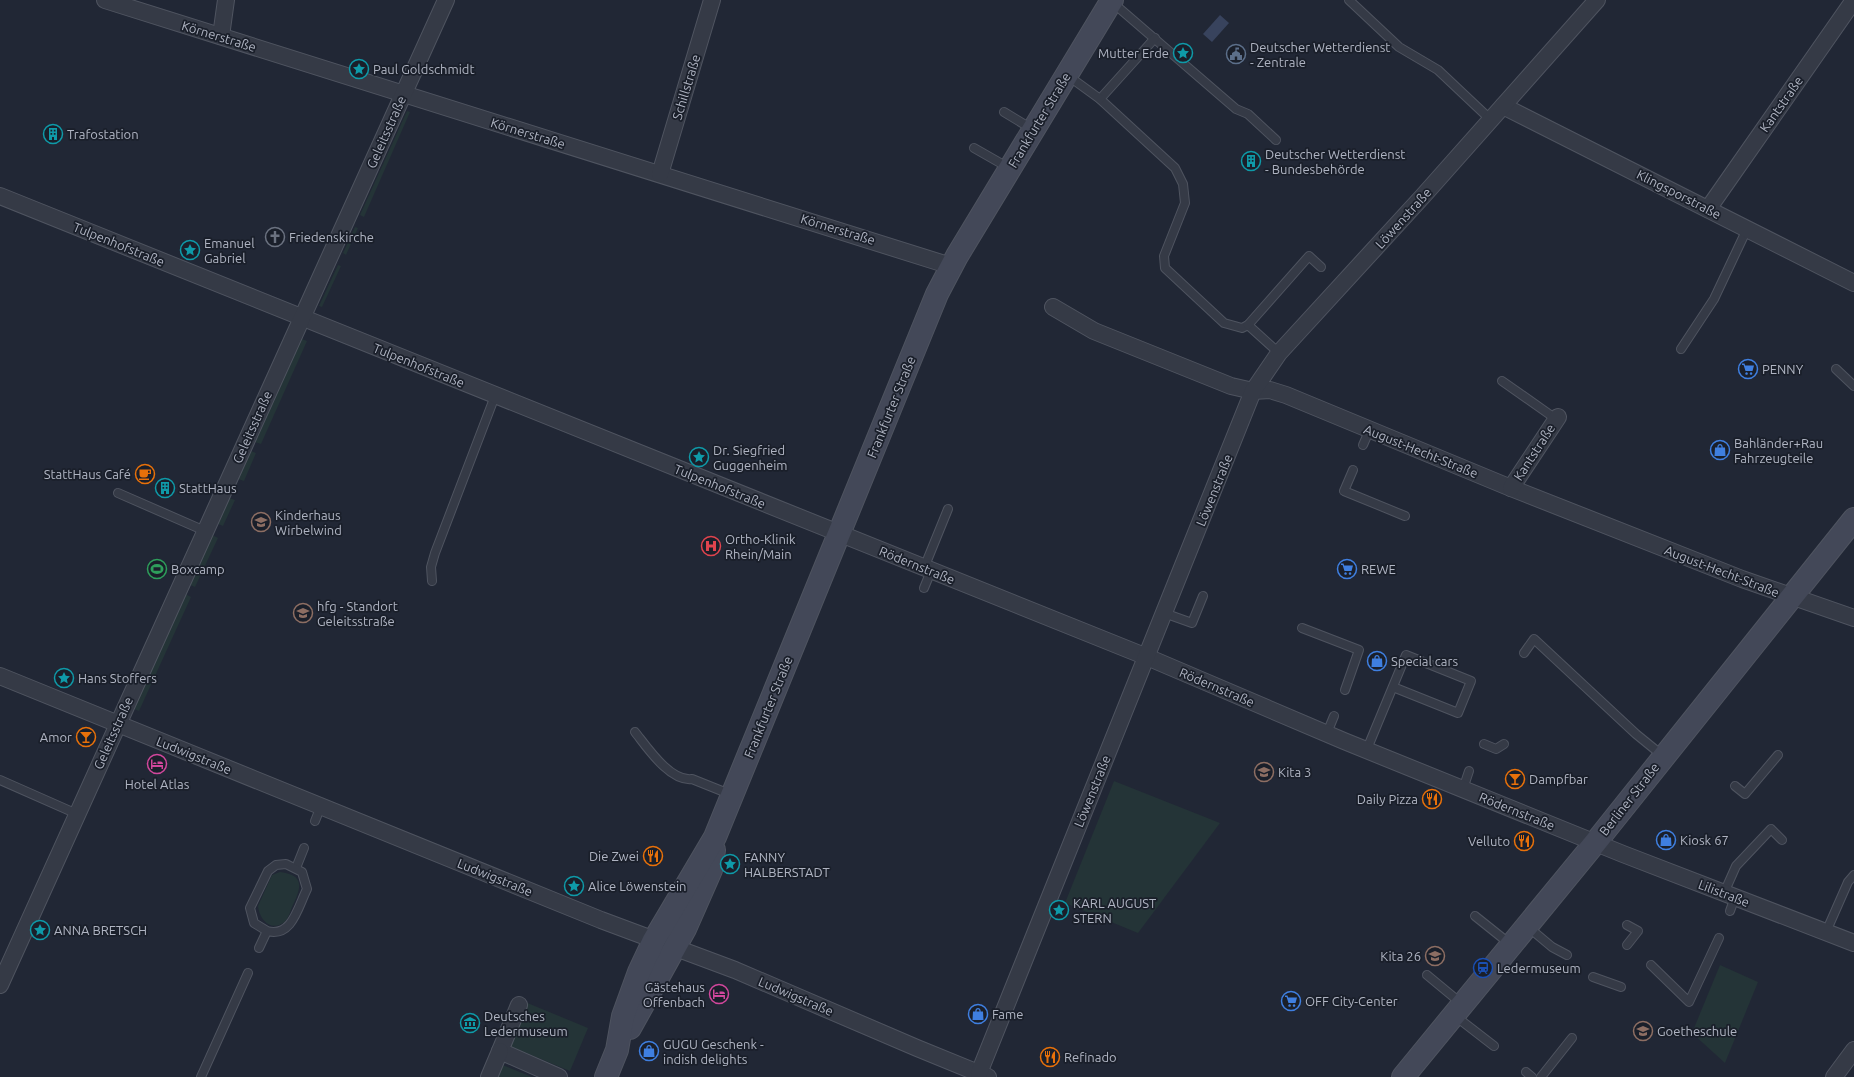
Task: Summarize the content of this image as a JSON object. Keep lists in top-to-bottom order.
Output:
{
  "streets": {
    "main road": ["Frankfurter Straße", "Berliner Straße"],
    "street": [
      "Körnerstraße",
      "Schillstraße",
      "Kantstraße",
      "Geleitsstraße",
      "Klingsporstraße",
      "Löwenstraße",
      "Tulpenhofstraße",
      "August-Hecht-Straße",
      "Rödernstraße",
      "Ludwigstraße",
      "Lilistraße"
    ]
  },
  "crossings": [
    ["Körnerstraße", "Schillstraße"],
    ["Körnerstraße", "Frankfurter Straße"],
    ["Körnerstraße", "Geleitsstraße"],
    ["Kantstraße", "Klingsporstraße"],
    ["Kantstraße", "August-Hecht-Straße"],
    ["Frankfurter Straße", "Tulpenhofstraße"],
    ["Frankfurter Straße", "Rödernstraße"],
    ["Frankfurter Straße", "Ludwigstraße"],
    ["Geleitsstraße", "Tulpenhofstraße"],
    ["Geleitsstraße", "Ludwigstraße"],
    ["Klingsporstraße", "Löwenstraße"],
    ["Löwenstraße", "August-Hecht-Straße"],
    ["Löwenstraße", "Rödernstraße"],
    ["Löwenstraße", "Ludwigstraße"],
    ["Tulpenhofstraße", "Rödernstraße"],
    ["August-Hecht-Straße", "Berliner Straße"],
    ["Rödernstraße", "Berliner Straße"],
    ["Rödernstraße", "Lilistraße"],
    ["Berliner Straße", "Lilistraße"]
  ],
  "places": {
    "place": [
      "Mutter Erde",
      "Paul Goldschmidt",
      "Emanuel Gabriel",
      "Dr. Siegfried Guggenheim",
      "Hans Stoffers",
      "FANNY HALBERSTADT",
      "Alice Löwenstein",
      "KARL AUGUST STERN",
      "ANNA BRETSCH"
    ],
    "public building": ["Deutscher Wetterdienst - Zentrale"],
    "building": ["Trafostation", "Deutscher Wetterdienst - Bundesbehörde", "StattHaus"],
    "church": ["Friedenskirche"],
    "supermarket": ["PENNY", "REWE", "OFF City-Center"],
    "shop": [
      "Bahländer+Rau Fahrzeugteile",
      "Special cars",
      "Kiosk 67",
      "Fame",
      "GUGU Geschenk - indish delights"
    ],
    "cafe": ["StattHaus Café"],
    "school or university": [
      "Kinderhaus Wirbelwind",
      "hfg - Standort Geleitsstraße",
      "Kita 3",
      "Kita 26",
      "Goetheschule"
    ],
    "hospital": ["Ortho-Klinik Rhein/Main"],
    "sports": ["Boxcamp"],
    "bar": ["Amor", "Dampfbar"],
    "hotel": ["Hotel Atlas", "Gästehaus Offenbach"],
    "restaurant": [
      "Daily Pizza",
      "Velluto",
      "Die Zwei",
      "Refinado"
    ],
    "station": ["Ledermuseum"],
    "museum": ["Deutsches Ledermuseum"]
  }
}
